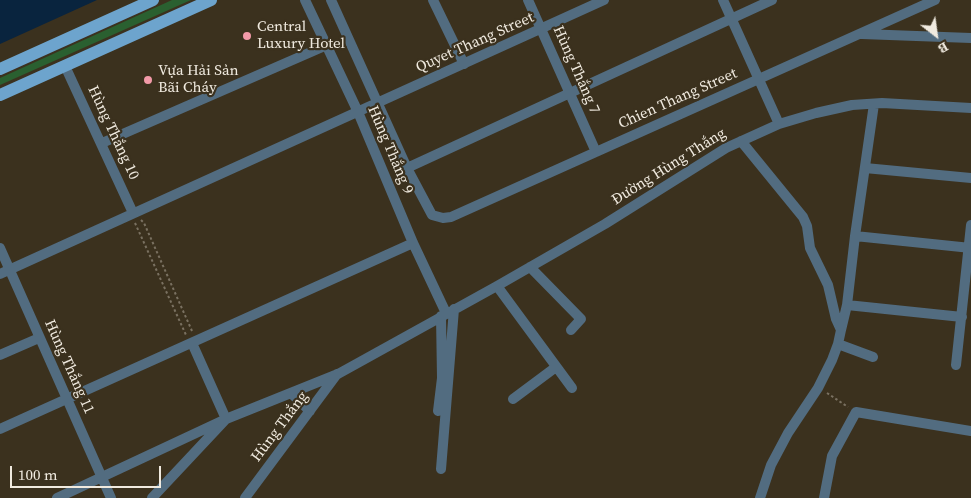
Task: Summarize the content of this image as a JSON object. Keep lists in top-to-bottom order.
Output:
{
  "streets": {
    "street": [
      "Quyet Thang Street",
      "Hùng Thắng 7",
      "Chien Thang Street",
      "Hùng Thắng 10",
      "Hùng Thắng 9",
      "Đường Hùng Thắng",
      "Hùng Thắng 11",
      "Hùng Thắng"
    ]
  },
  "crossings": [
    ["Quyet Thang Street", "Hùng Thắng 7"],
    ["Quyet Thang Street", "Hùng Thắng 10"],
    ["Quyet Thang Street", "Hùng Thắng 9"],
    ["Quyet Thang Street", "Hùng Thắng 11"],
    ["Hùng Thắng 7", "Chien Thang Street"],
    ["Hùng Thắng 9", "Đường Hùng Thắng"],
    ["Đường Hùng Thắng", "Hùng Thắng 11"],
    ["Đường Hùng Thắng", "Hùng Thắng"]
  ],
  "places": ["Central Luxury Hotel", "Vựa Hải Sản Bãi Cháy"],
  "scale_bar": "100 m",
  "north": "bottom right"
}
